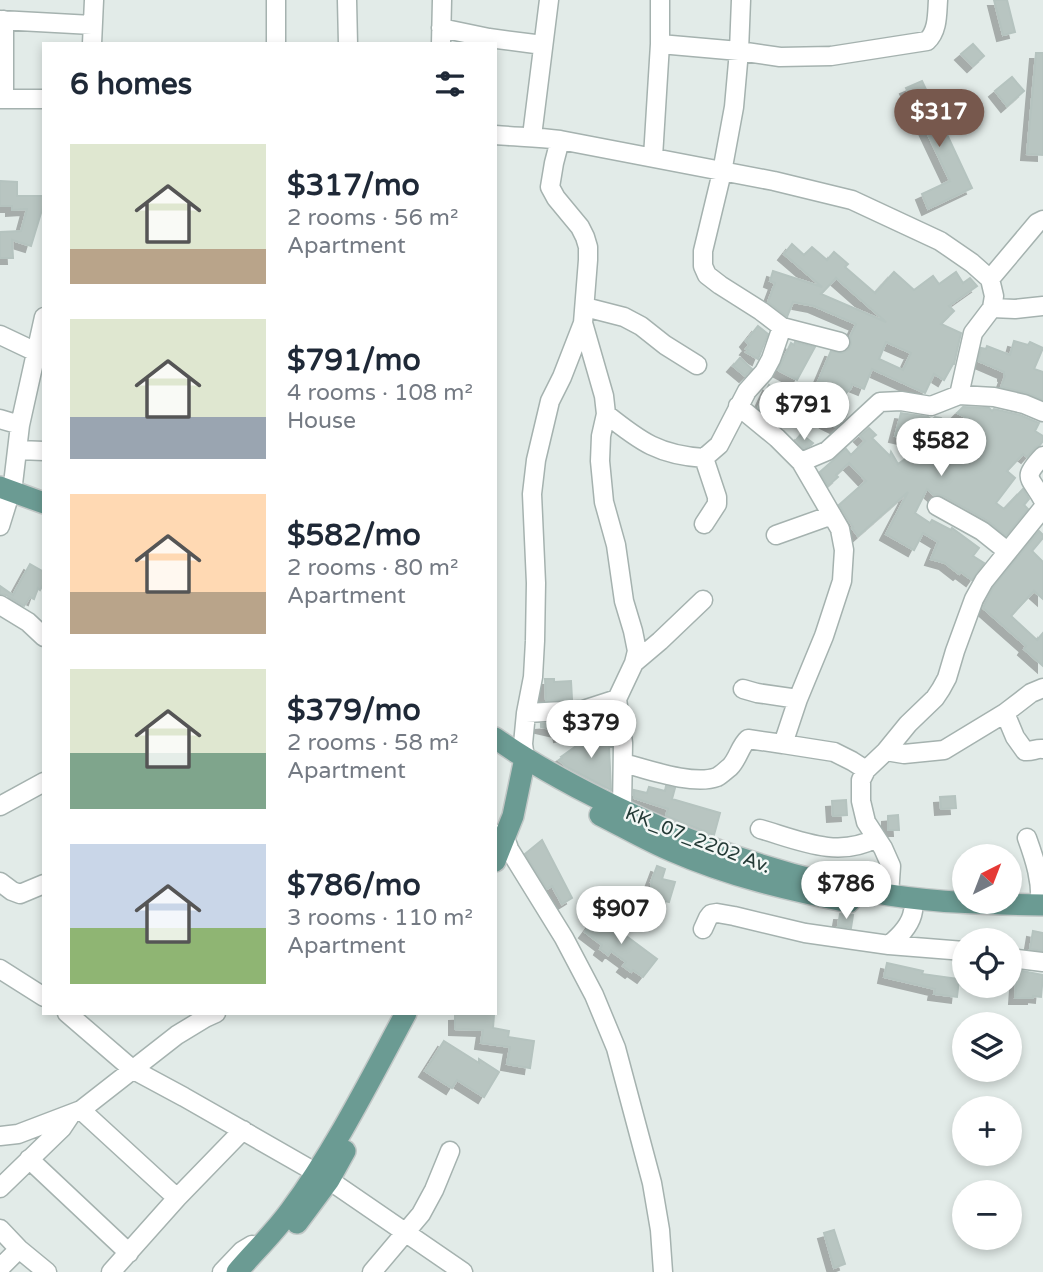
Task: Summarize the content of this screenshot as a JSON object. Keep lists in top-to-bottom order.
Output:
{
  "streets": {
    "main road": ["KK_07_2202 Av."]
  },
  "north": "top right",
  "page": {
    "heading": "6 homes",
    "price": [
      "$317",
      "$791",
      "$582",
      "$379",
      "$786",
      "$907"
    ],
    "list": [
      {
        "name": "$317/mo",
        "note": "2 rooms · 56 m² · Apartment"
      },
      {
        "name": "$791/mo",
        "note": "4 rooms · 108 m² · House"
      },
      {
        "name": "$582/mo",
        "note": "2 rooms · 80 m² · Apartment"
      },
      {
        "name": "$379/mo",
        "note": "2 rooms · 58 m² · Apartment"
      },
      {
        "name": "$786/mo",
        "note": "3 rooms · 110 m² · Apartment"
      }
    ],
    "map_buttons": ["+", "−"]
  }
}
